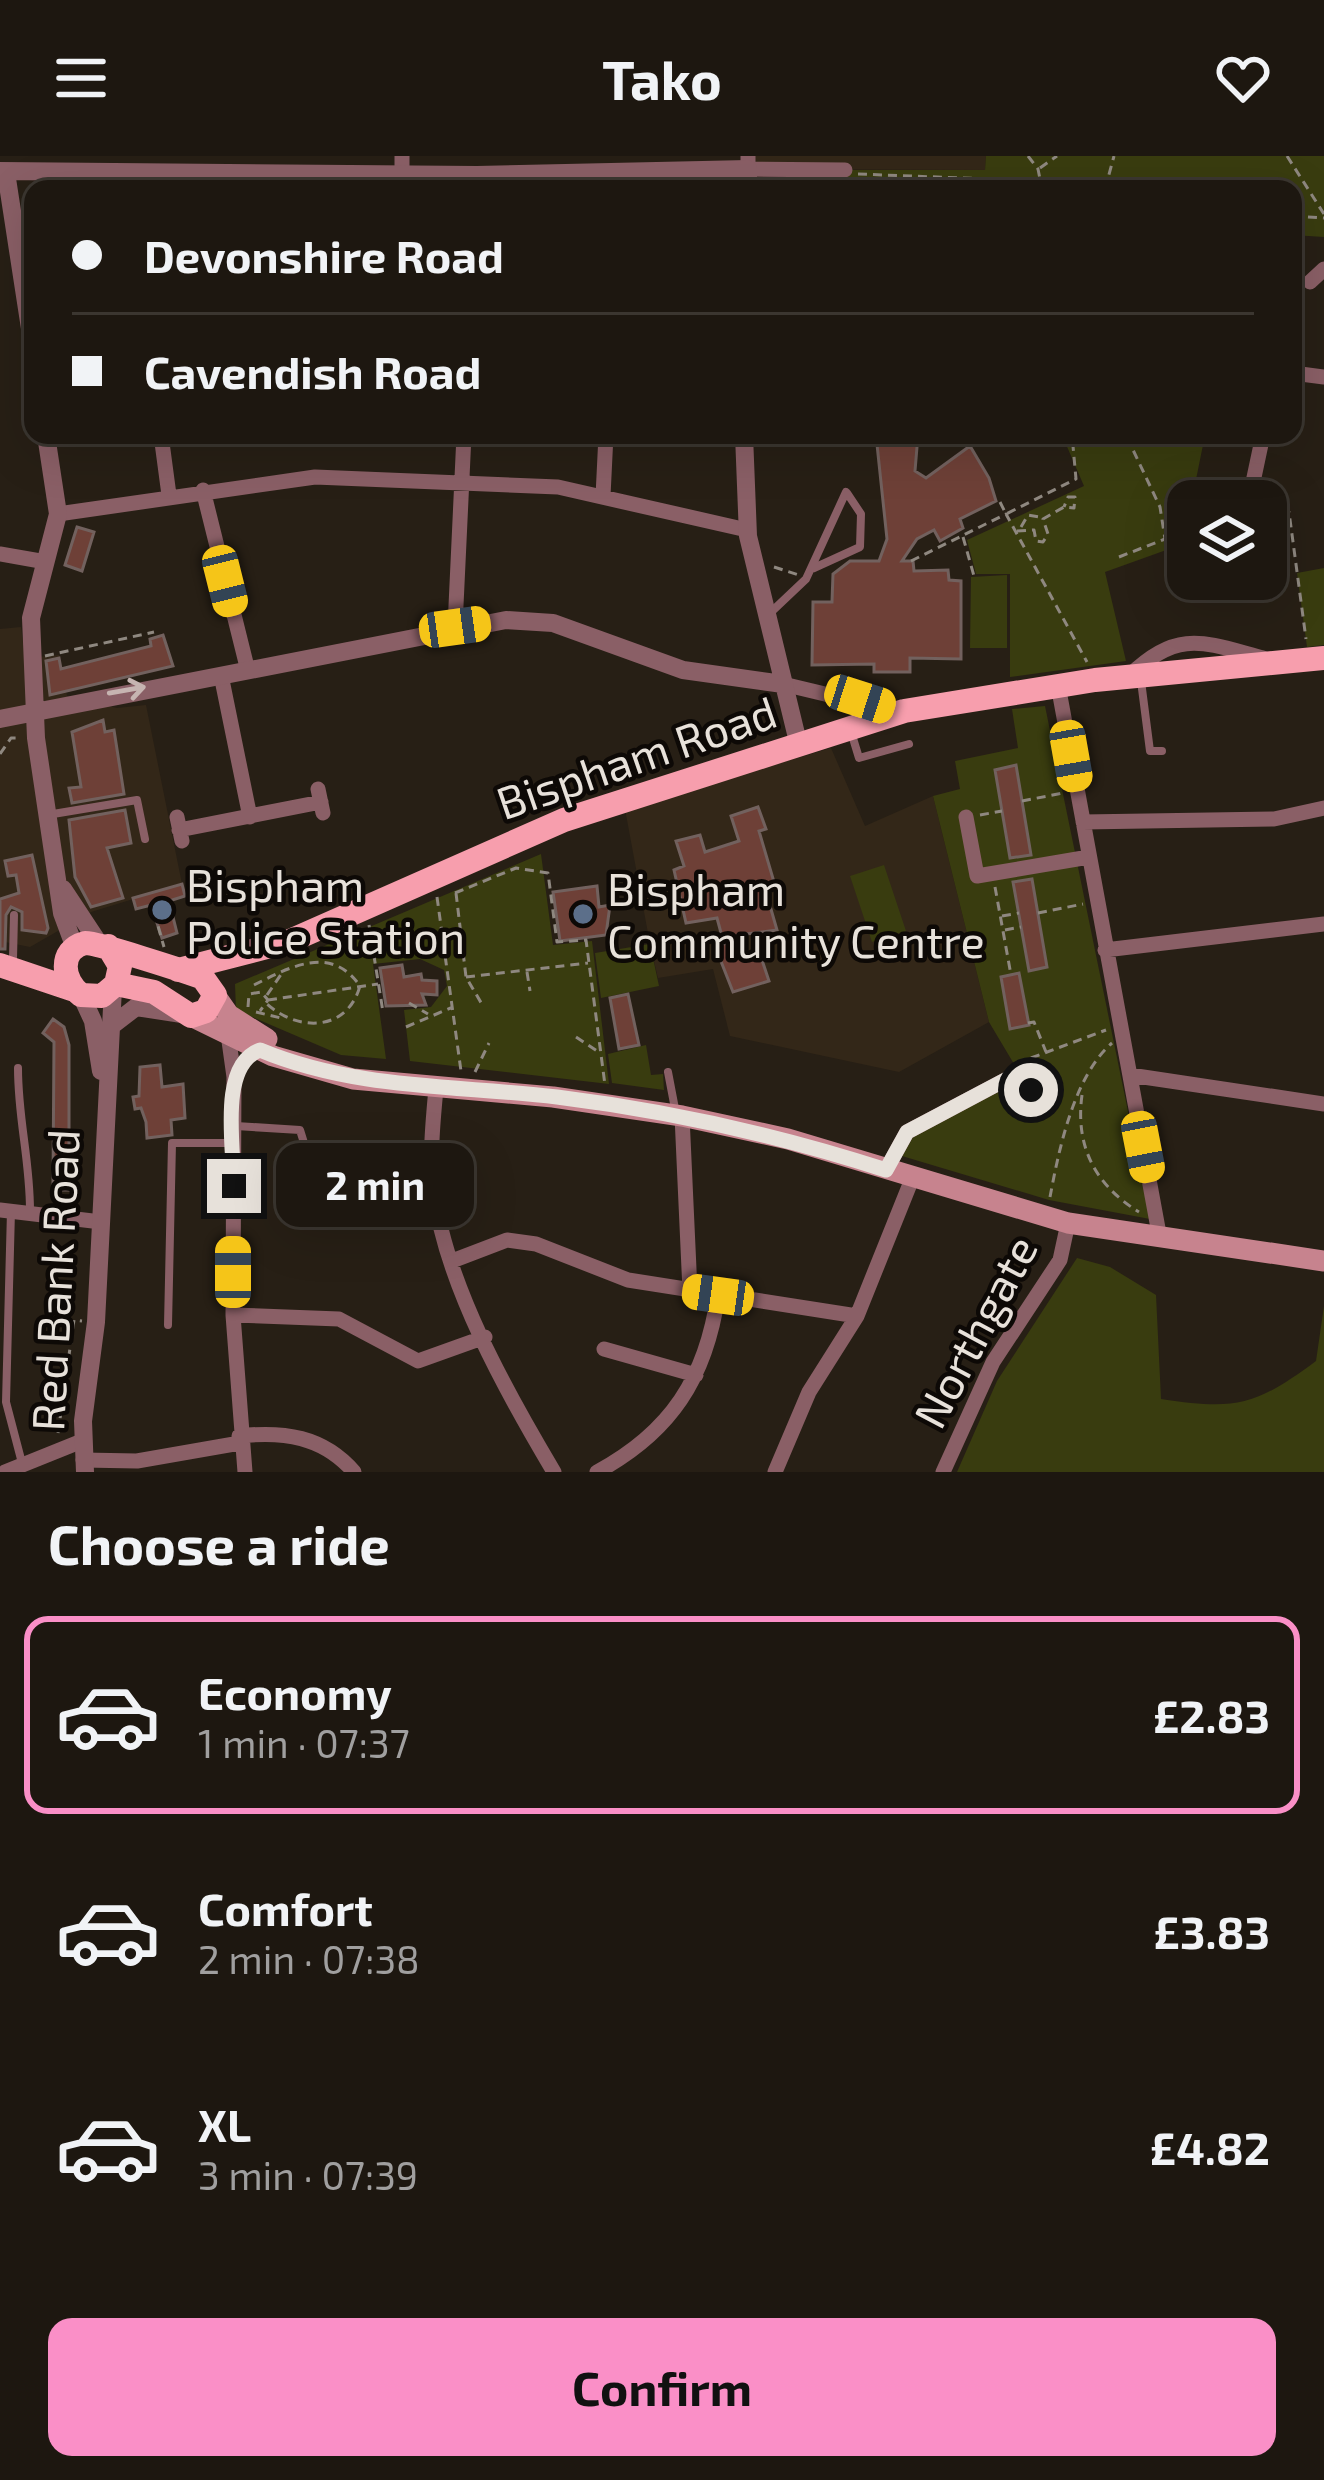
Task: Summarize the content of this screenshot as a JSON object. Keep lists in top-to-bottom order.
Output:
{
  "streets": {
    "main road": ["Bispham Road"],
    "street": ["Red Bank Road", "Northgate"]
  },
  "places": ["Bispham Police Station", "Bispham Community Centre"],
  "page": {
    "header": "Tako",
    "banner": ["Devonshire Road", "Cavendish Road"],
    "bubble": "2 min",
    "heading": "Choose a ride",
    "list": [
      {
        "name": "Economy",
        "note": "1 min · 07:37",
        "value": "£2.83"
      },
      {
        "name": "Comfort",
        "note": "2 min · 07:38",
        "value": "£3.83"
      },
      {
        "name": "XL",
        "note": "3 min · 07:39",
        "value": "£4.82"
      }
    ],
    "buttons": "Confirm"
  }
}
